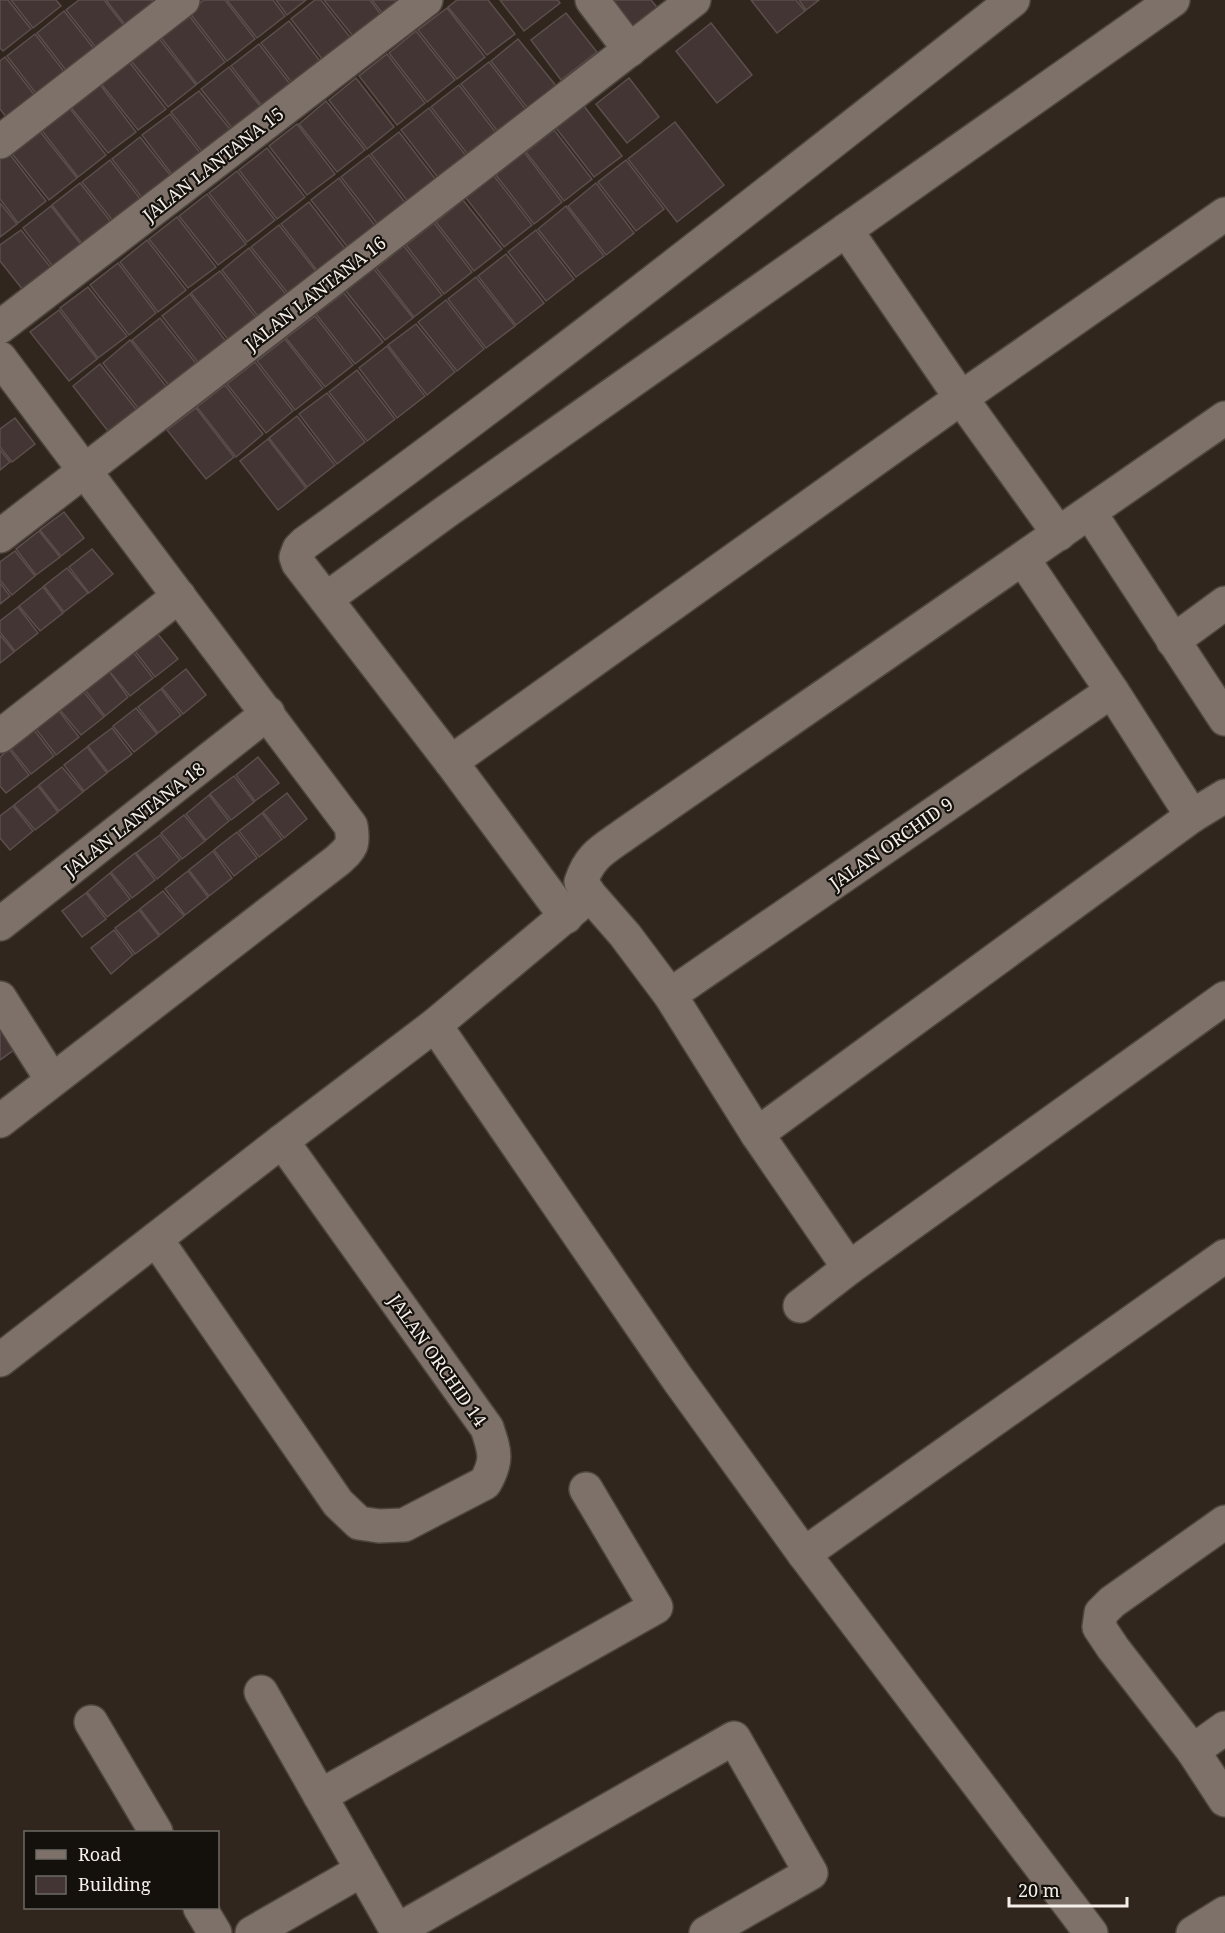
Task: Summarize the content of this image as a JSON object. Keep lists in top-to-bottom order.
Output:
{
  "streets": {
    "street": [
      "JALAN LANTANA 15",
      "JALAN LANTANA 16",
      "JALAN LANTANA 18",
      "JALAN ORCHID 9",
      "JALAN ORCHID 14"
    ]
  },
  "legend": ["Road", "Building"],
  "scale_bar": "20 m"
}
